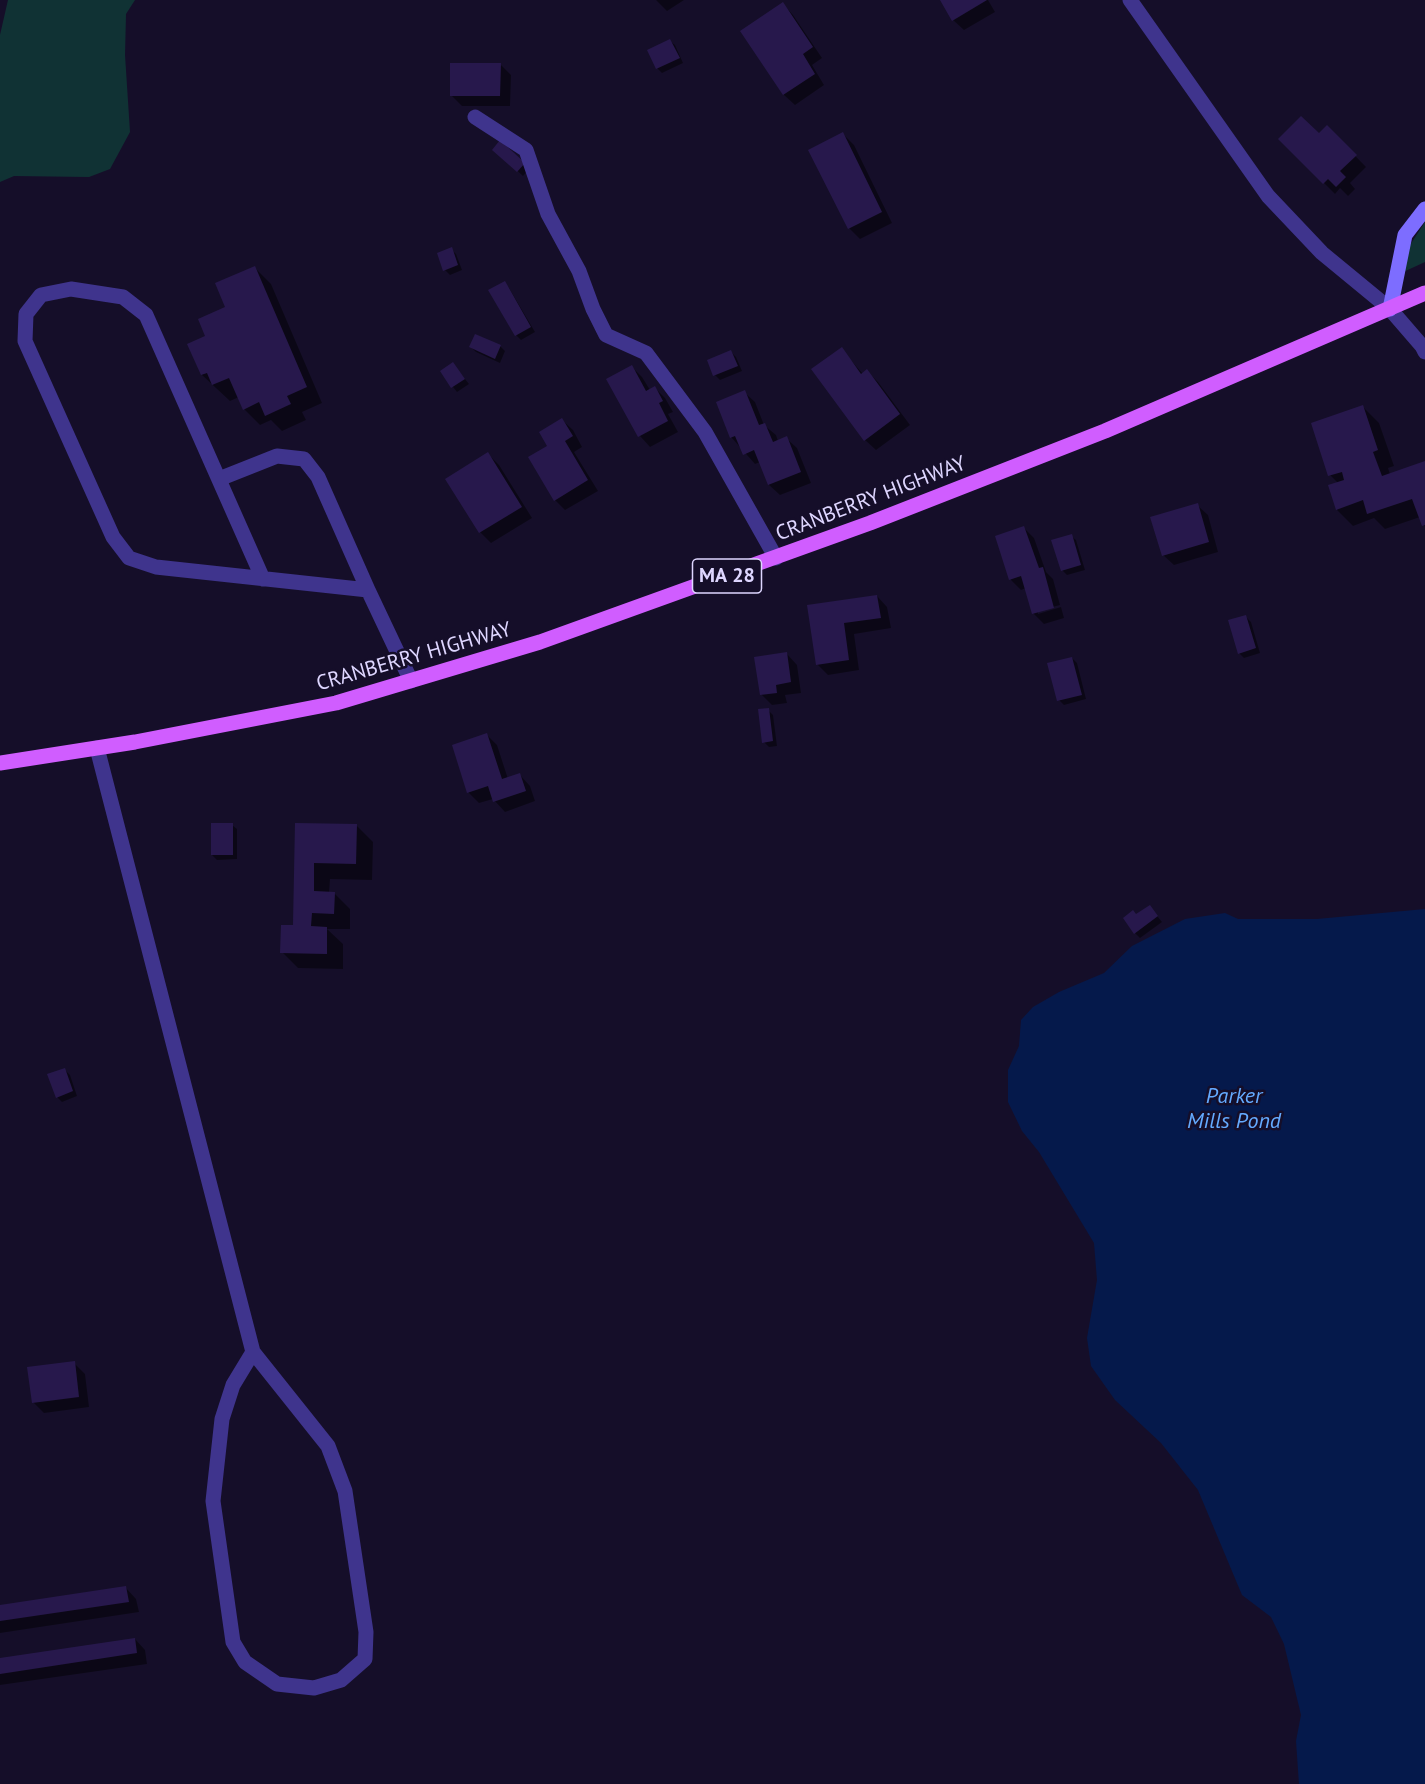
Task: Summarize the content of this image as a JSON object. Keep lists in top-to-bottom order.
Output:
{
  "streets": {
    "main road": ["CRANBERRY HIGHWAY", "MA 28"]
  },
  "water": ["Parker Mills Pond"]
}
